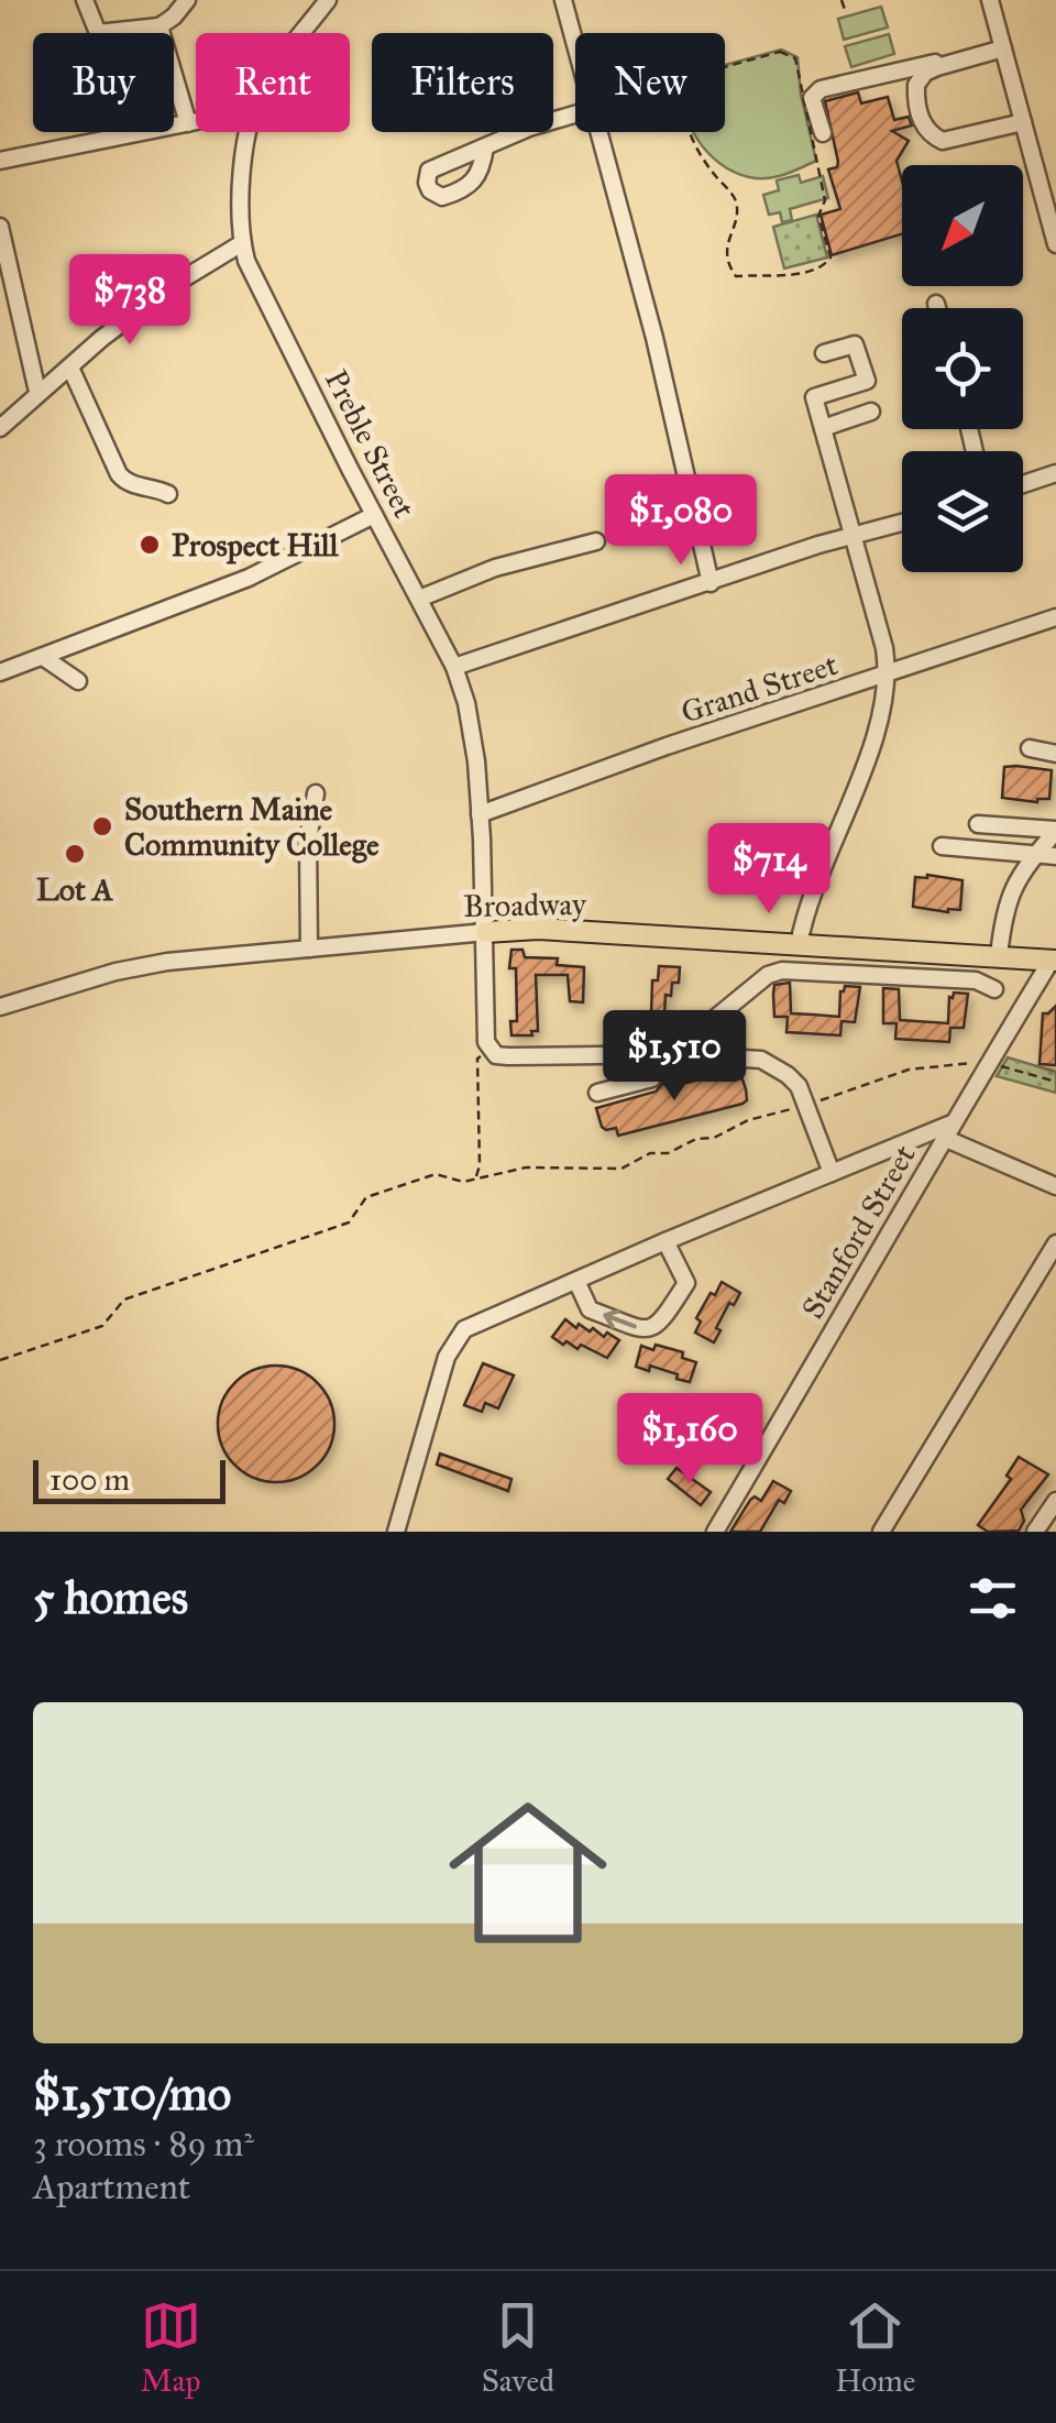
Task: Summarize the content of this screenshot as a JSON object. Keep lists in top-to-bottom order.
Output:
{
  "streets": {
    "main road": ["Broadway"],
    "street": ["Preble Street", "Grand Street", "Stanford Street"]
  },
  "crossings": [
    ["Preble Street", "Grand Street"],
    ["Preble Street", "Broadway"],
    ["Broadway", "Stanford Street"]
  ],
  "places": ["Prospect Hill", "Southern Maine Community College", "Lot A"],
  "scale_bar": "100 m",
  "north": "bottom left",
  "page": {
    "chip": [
      "Buy",
      "Rent",
      "Filters",
      "New"
    ],
    "price": [
      "$738",
      "$1,080",
      "$714",
      "$1,510",
      "$1,160"
    ],
    "scale": "100 m",
    "heading": "5 homes",
    "list": [
      {
        "name": "$1,510/mo",
        "note": "3 rooms · 89 m² · Apartment"
      }
    ],
    "tabs": ["Map", "Saved", "Home"]
  }
}
